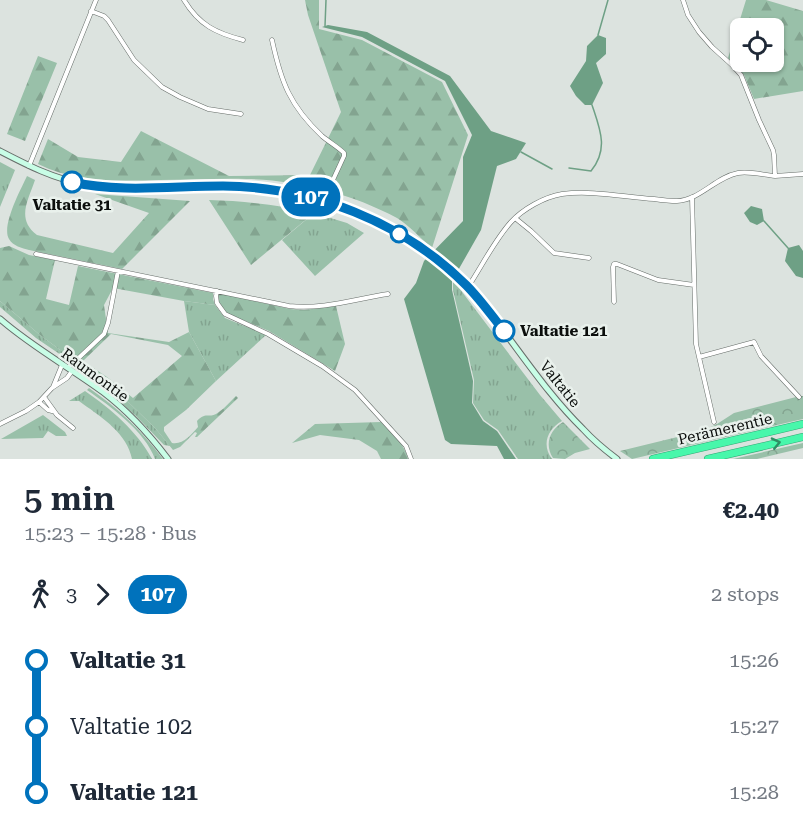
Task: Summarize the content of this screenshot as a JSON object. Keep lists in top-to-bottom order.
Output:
{
  "streets": {
    "highway": ["Perämerentie"],
    "main road": ["Raumontie", "Valtatie"]
  },
  "places": ["Valtatie 31", "Valtatie 121"],
  "lines": ["bus line 107"],
  "page": {
    "on_map": "107",
    "heading": ["5 min", "15:23 – 15:28 · Bus", "€2.40"],
    "legs": ["3", "107", "2 stops"],
    "list": [
      {
        "name": "Valtatie 31",
        "value": "15:26"
      },
      {
        "name": "Valtatie 102",
        "value": "15:27"
      },
      {
        "name": "Valtatie 121",
        "value": "15:28"
      }
    ]
  }
}
